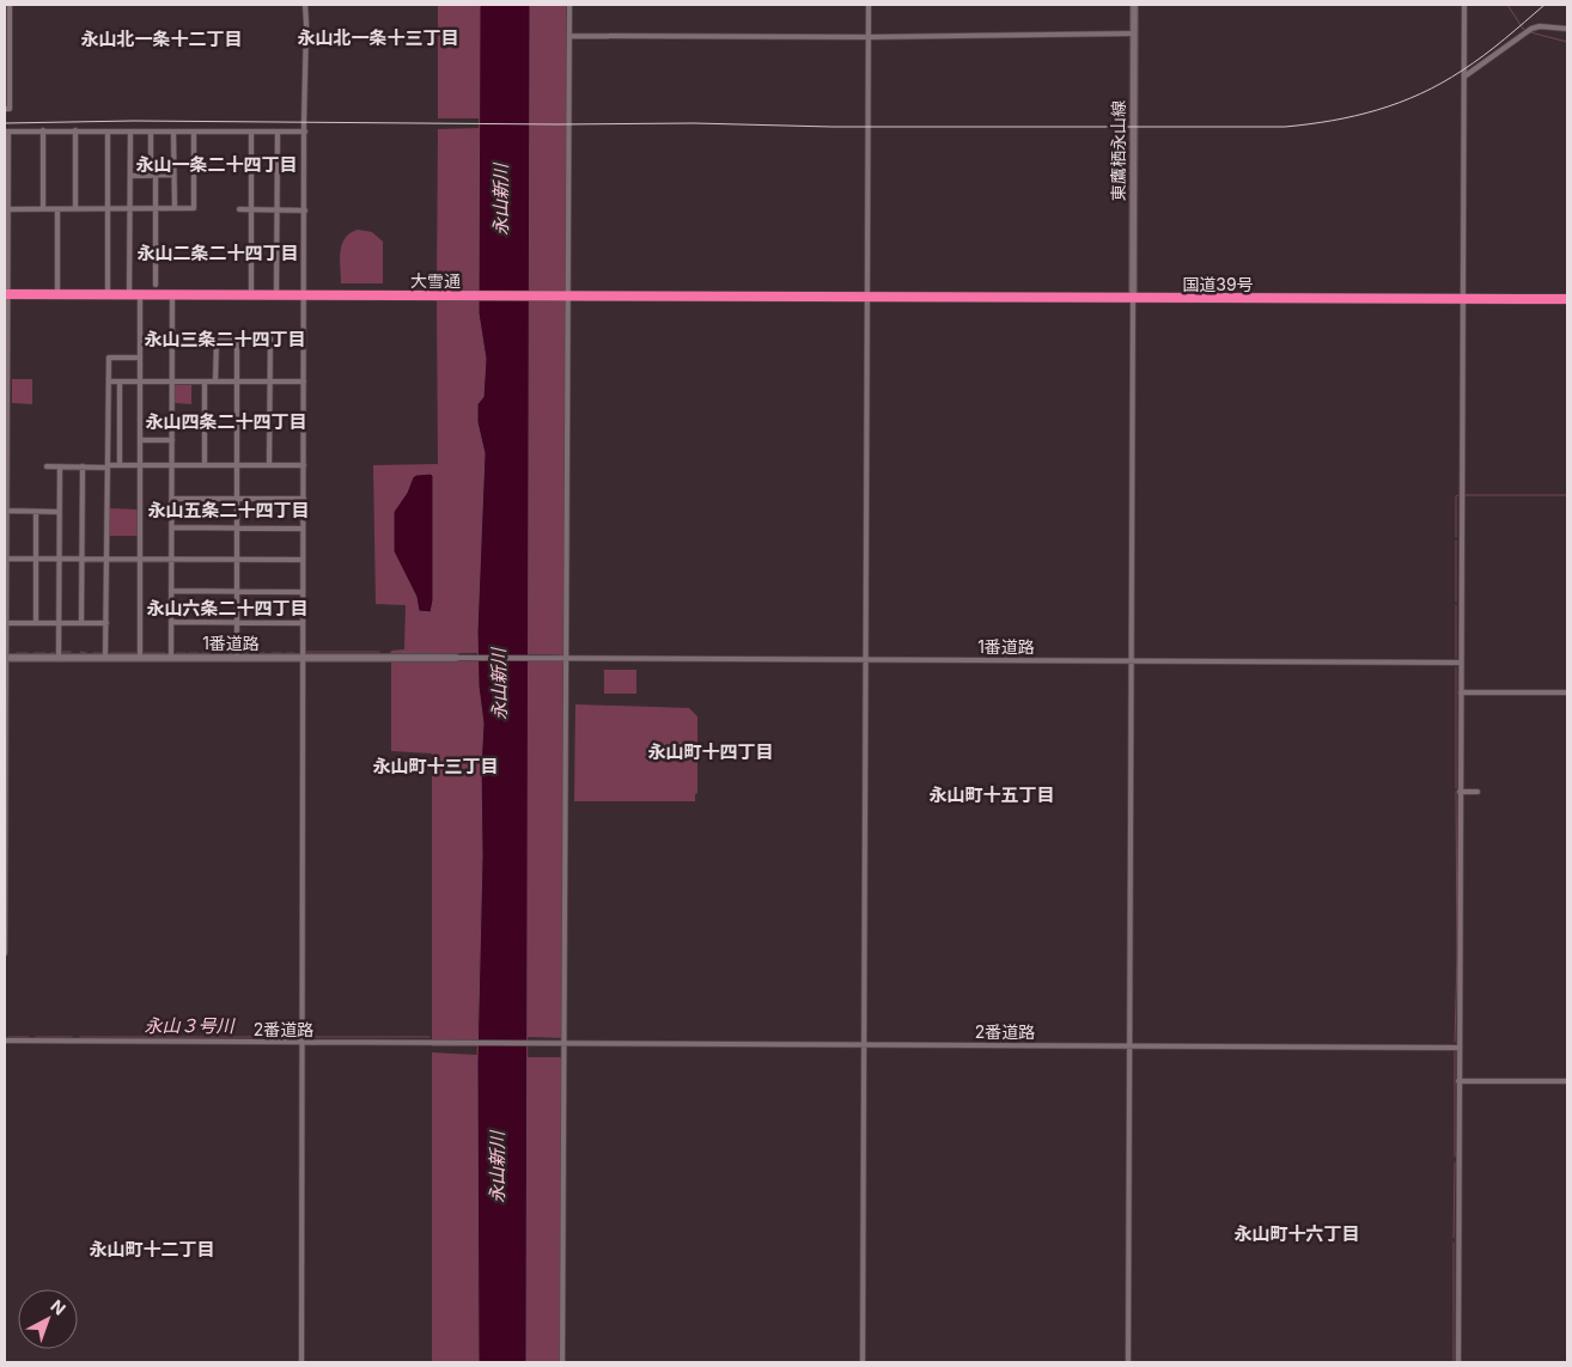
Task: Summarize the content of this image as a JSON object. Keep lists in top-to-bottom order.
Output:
{
  "streets": {
    "highway": ["大雪通", "国道39号"],
    "street": ["東鷹栖永山線", "1番道路", "2番道路"]
  },
  "crossings": [
    ["東鷹栖永山線", "国道39号"],
    ["大雪通", "国道39号"]
  ],
  "districts": [
    "永山北一条十三丁目",
    "永山北一条十二丁目",
    "永山一条二十四丁目",
    "永山二条二十四丁目",
    "永山三条二十四丁目",
    "永山四条二十四丁目",
    "永山五条二十四丁目",
    "永山六条二十四丁目",
    "永山町十四丁目",
    "永山町十三丁目",
    "永山町十五丁目",
    "永山町十六丁目",
    "永山町十二丁目"
  ],
  "water": ["永山新川", "永山３号川"],
  "north": "top right"
}
